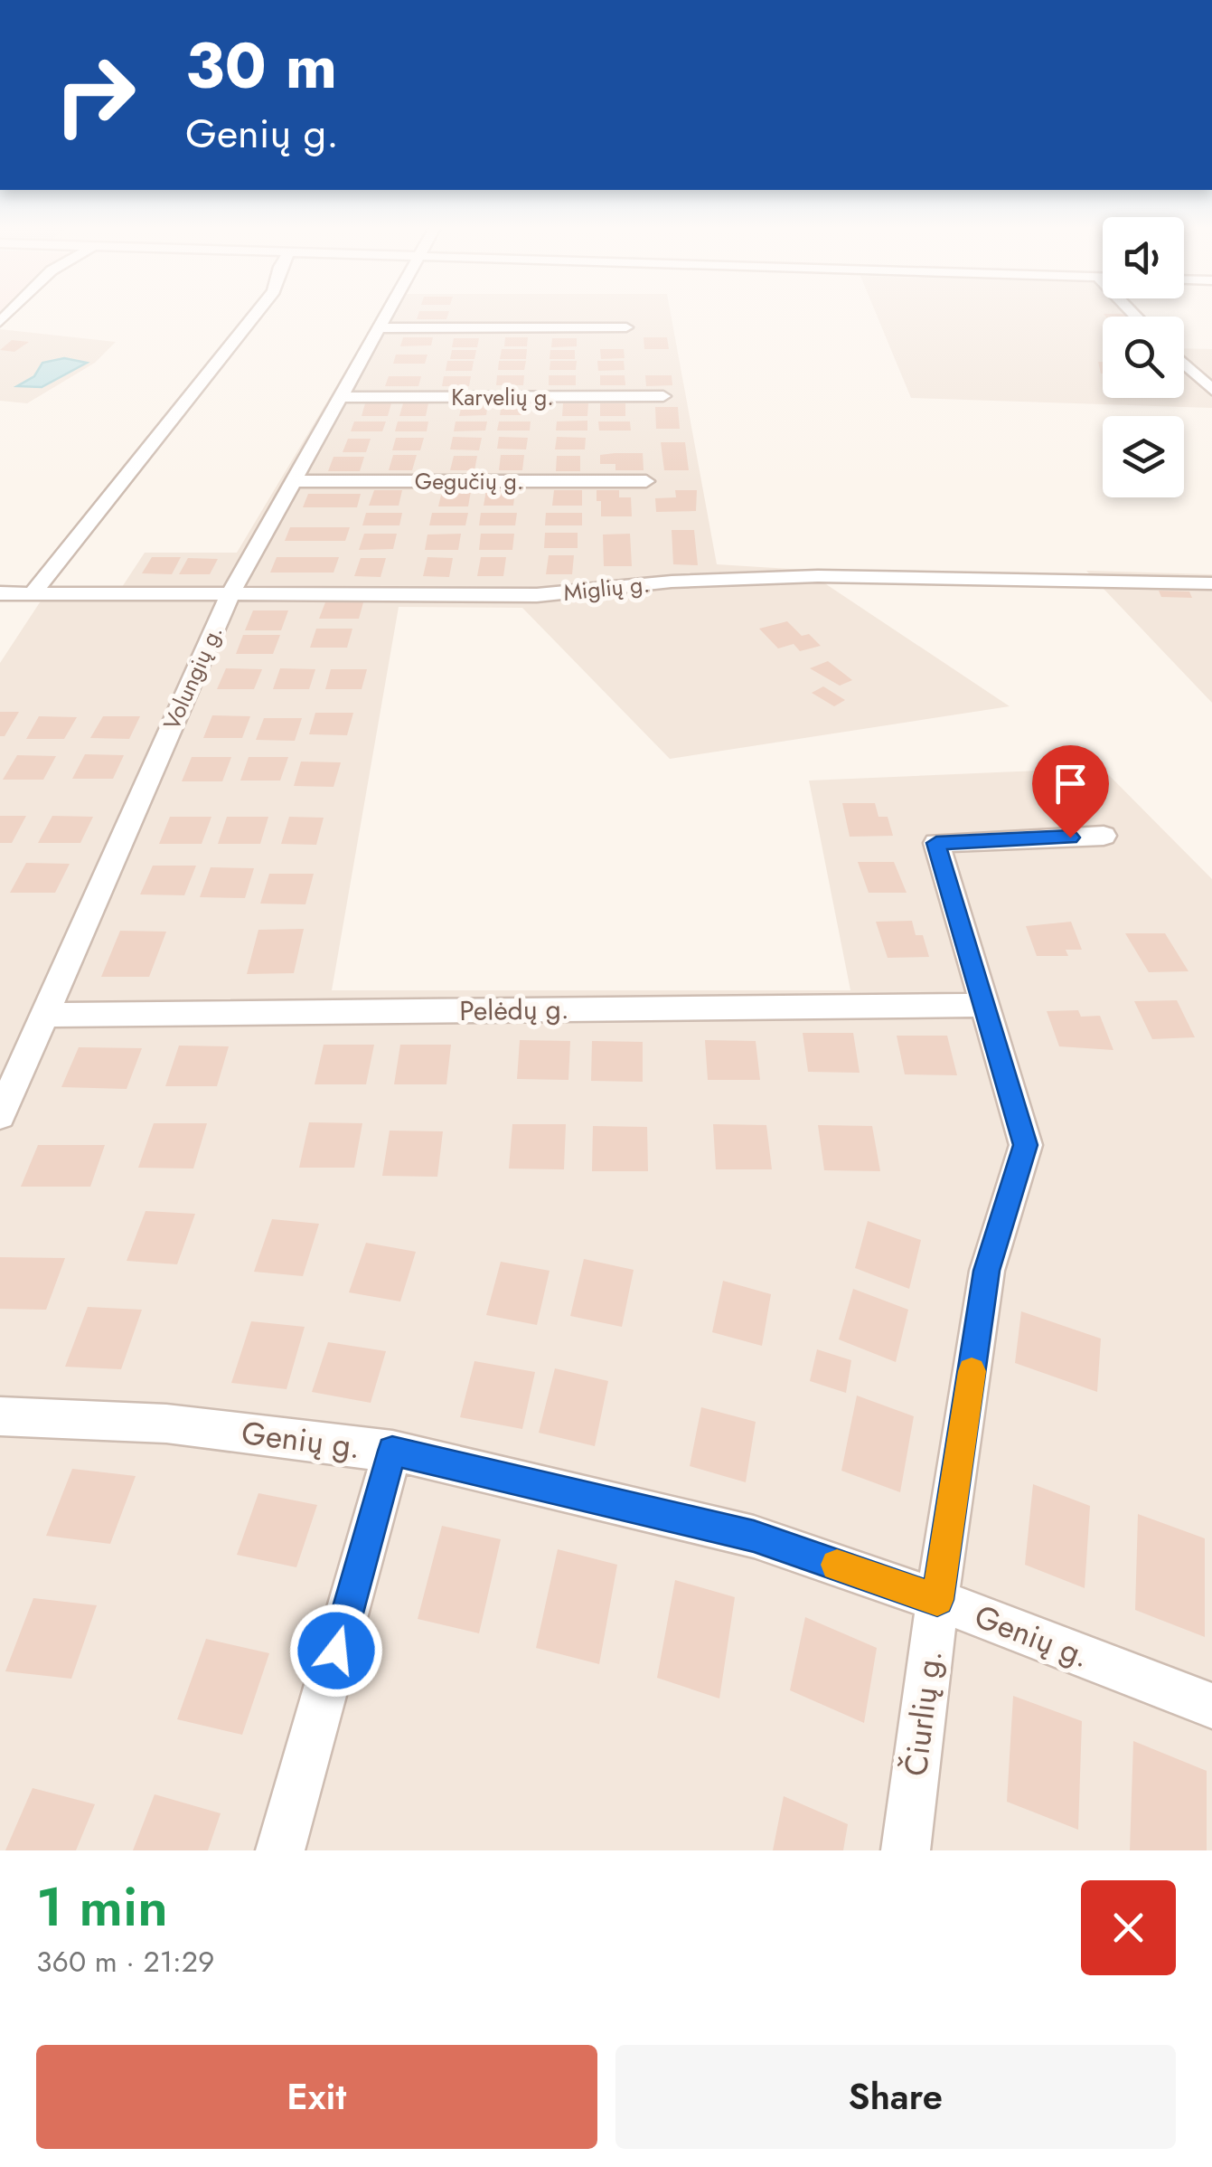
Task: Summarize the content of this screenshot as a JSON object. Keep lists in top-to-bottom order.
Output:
{
  "streets": {
    "street": [
      "Karvelių g.",
      "Gegučių g.",
      "Miglių g.",
      "Volungių g.",
      "Pelėdų g.",
      "Genių g.",
      "Čiurlių g."
    ]
  },
  "crossings": [
    ["Karvelių g.", "Volungių g."],
    ["Gegučių g.", "Volungių g."],
    ["Miglių g.", "Volungių g."],
    ["Volungių g.", "Pelėdų g."],
    ["Pelėdų g.", "Čiurlių g."],
    ["Genių g.", "Čiurlių g."]
  ],
  "page": {
    "turn": ["30 m", "Genių g."],
    "heading": ["1 min", "360 m · 21:29"],
    "buttons": ["Exit", "Share"]
  }
}
